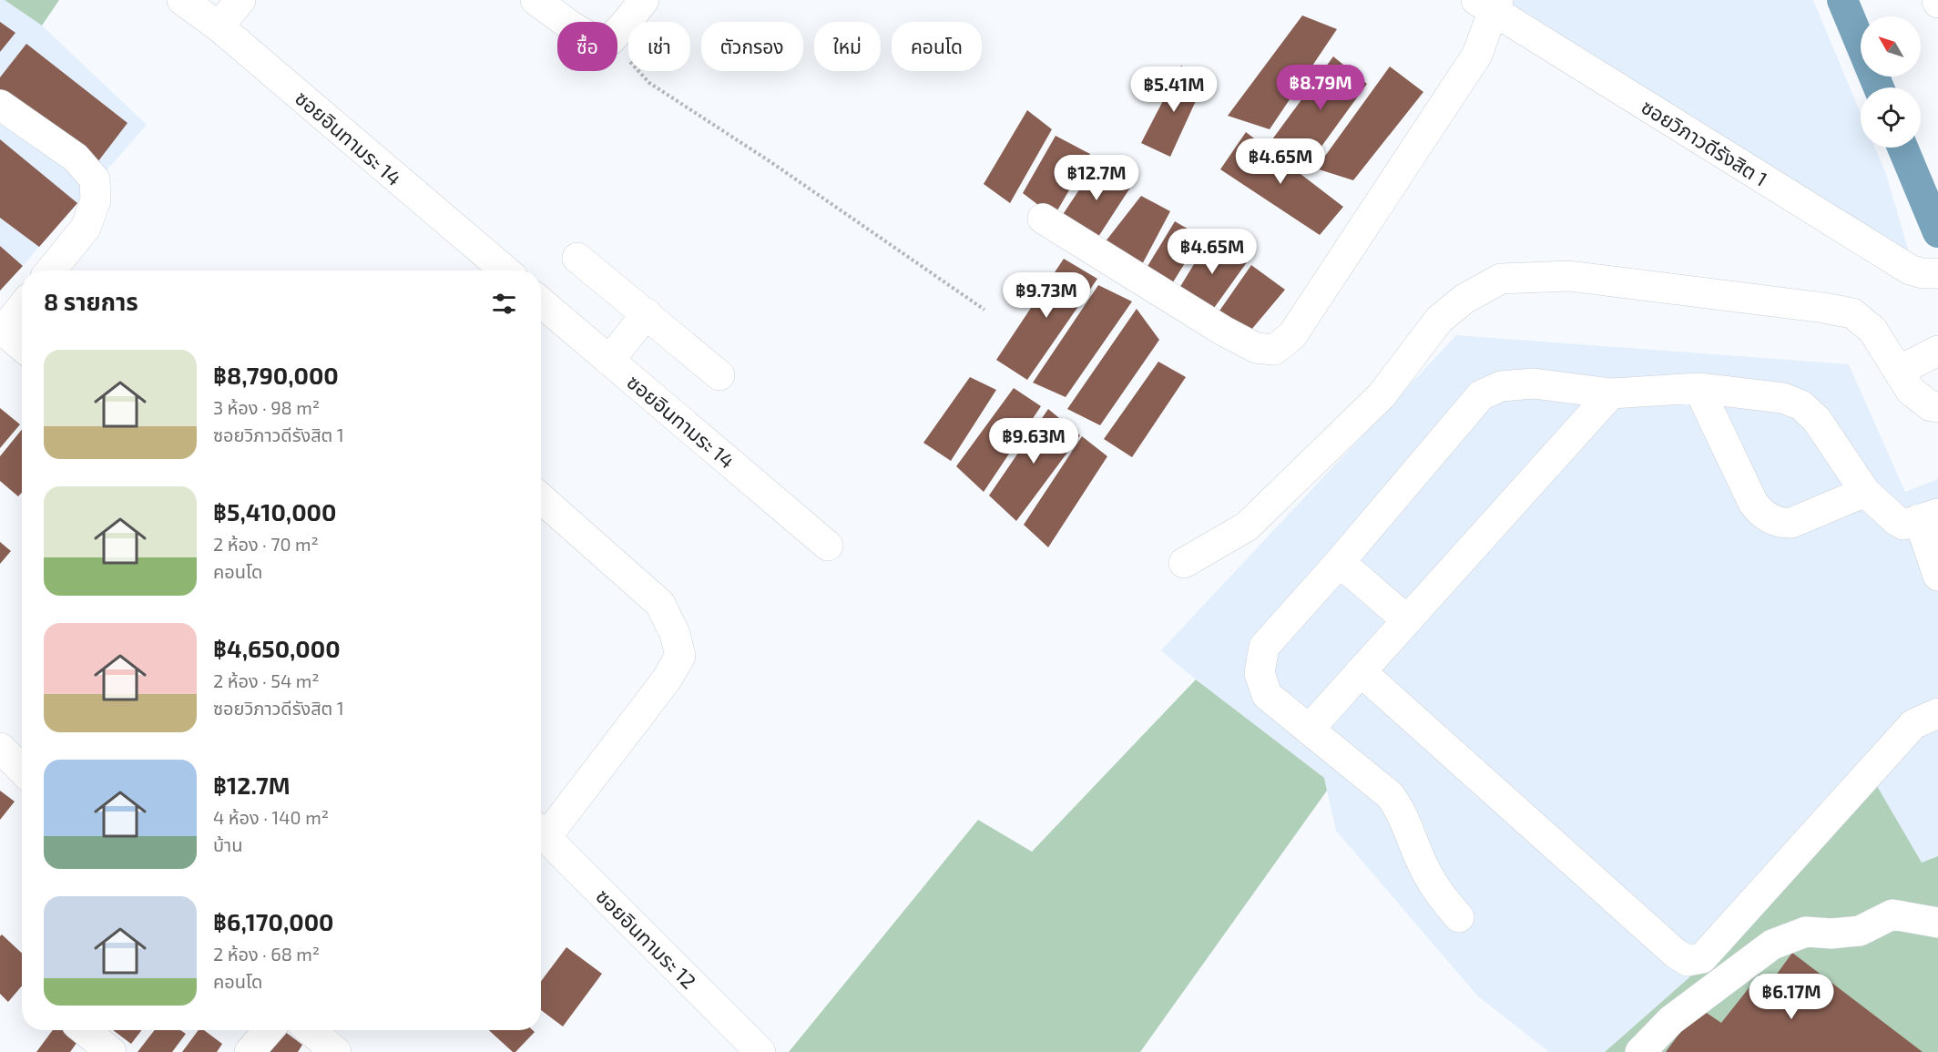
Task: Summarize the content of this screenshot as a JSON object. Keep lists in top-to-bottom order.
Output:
{
  "streets": {
    "street": ["ซอยอินทามระ 14", "ซอยวิภาวดีรังสิต 1", "ซอยอินทามระ 12"]
  },
  "north": "top left",
  "page": {
    "chip": [
      "ซื้อ",
      "เช่า",
      "ตัวกรอง",
      "ใหม่",
      "คอนโด"
    ],
    "price": [
      "฿8.79M",
      "฿5.41M",
      "฿4.65M",
      "฿12.7M",
      "฿4.65M",
      "฿9.73M",
      "฿9.63M",
      "฿6.17M"
    ],
    "heading": "8 รายการ",
    "list": [
      {
        "name": "฿8,790,000",
        "note": "3 ห้อง · 98 m² · ซอยวิภาวดีรังสิต 1"
      },
      {
        "name": "฿5,410,000",
        "note": "2 ห้อง · 70 m² · คอนโด"
      },
      {
        "name": "฿4,650,000",
        "note": "2 ห้อง · 54 m² · ซอยวิภาวดีรังสิต 1"
      },
      {
        "name": "฿12.7M",
        "note": "4 ห้อง · 140 m² · บ้าน"
      },
      {
        "name": "฿6,170,000",
        "note": "2 ห้อง · 68 m² · คอนโด"
      }
    ]
  }
}
